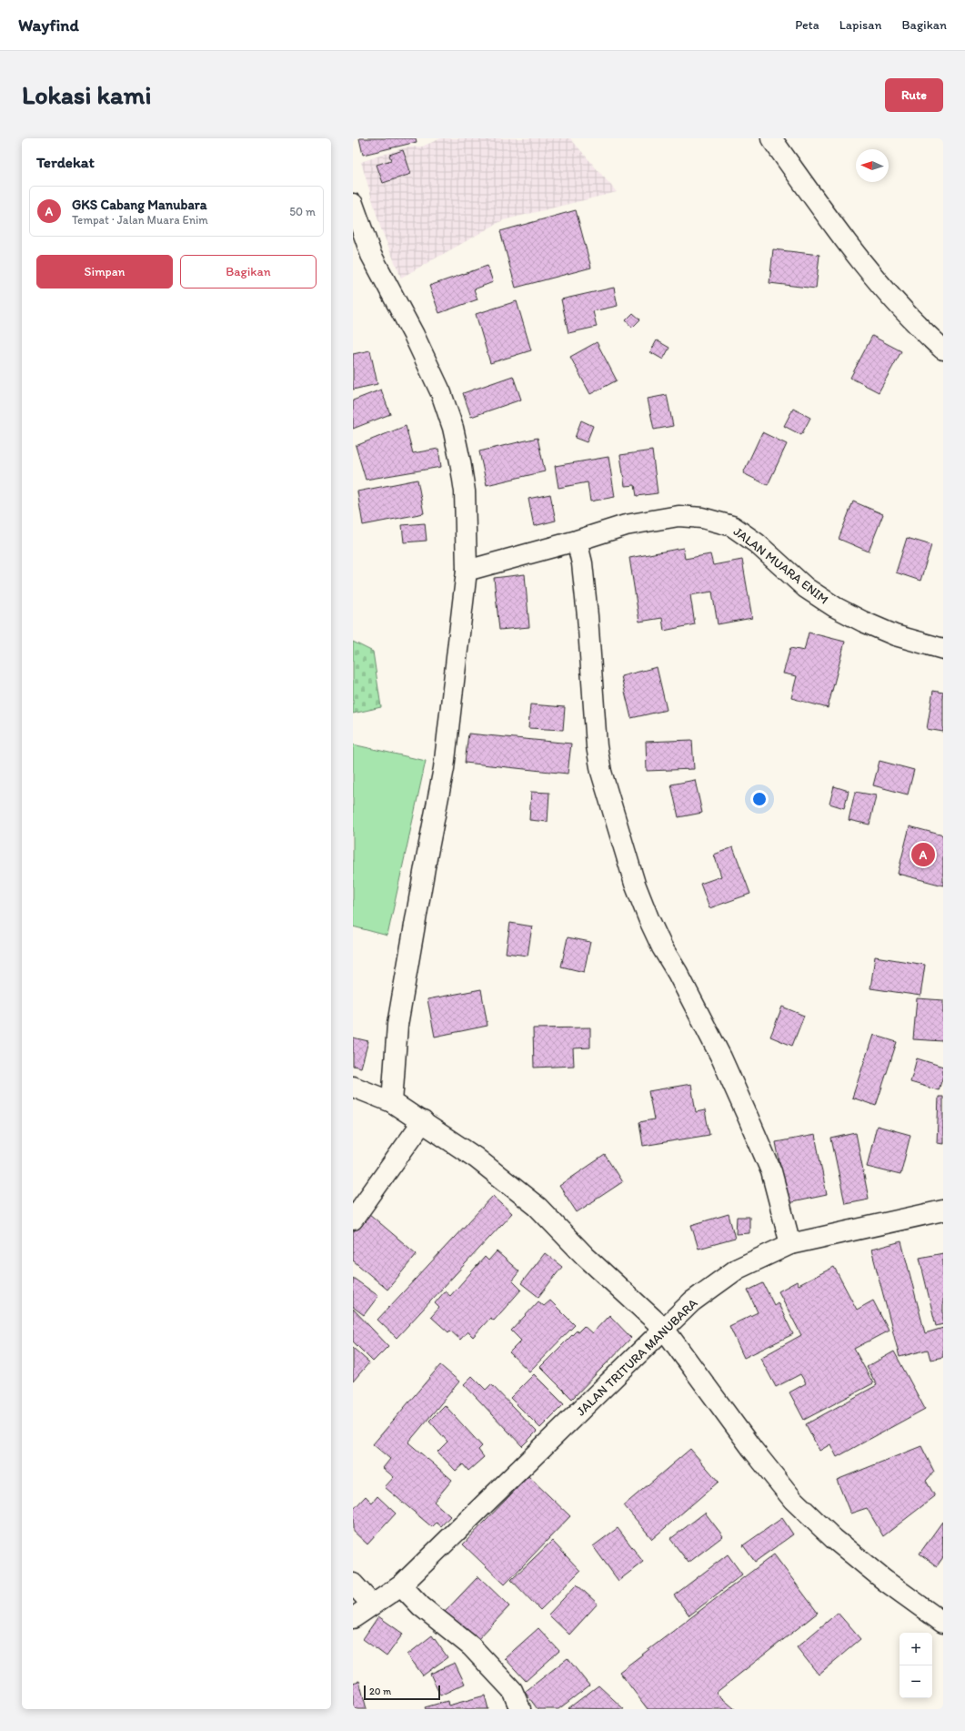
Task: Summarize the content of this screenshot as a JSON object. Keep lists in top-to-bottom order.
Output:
{
  "streets": {
    "street": ["JALAN MUARA ENIM", "JALAN TRITURA MANUBARA"]
  },
  "scale_bar": "20 m",
  "north": "left",
  "page": {
    "header": "Wayfind",
    "nav": ["Peta", "Lapisan", "Bagikan"],
    "buttons": [
      "Rute",
      ["Simpan", "Bagikan"]
    ],
    "title": "Lokasi kami",
    "heading": "Terdekat",
    "list": [
      {
        "mark": "A",
        "name": "GKS Cabang Manubara",
        "note": "Tempat · Jalan Muara Enim",
        "value": "50 m"
      }
    ],
    "pins": "A",
    "map_buttons": ["+", "−"],
    "scale": "20 m"
  }
}
